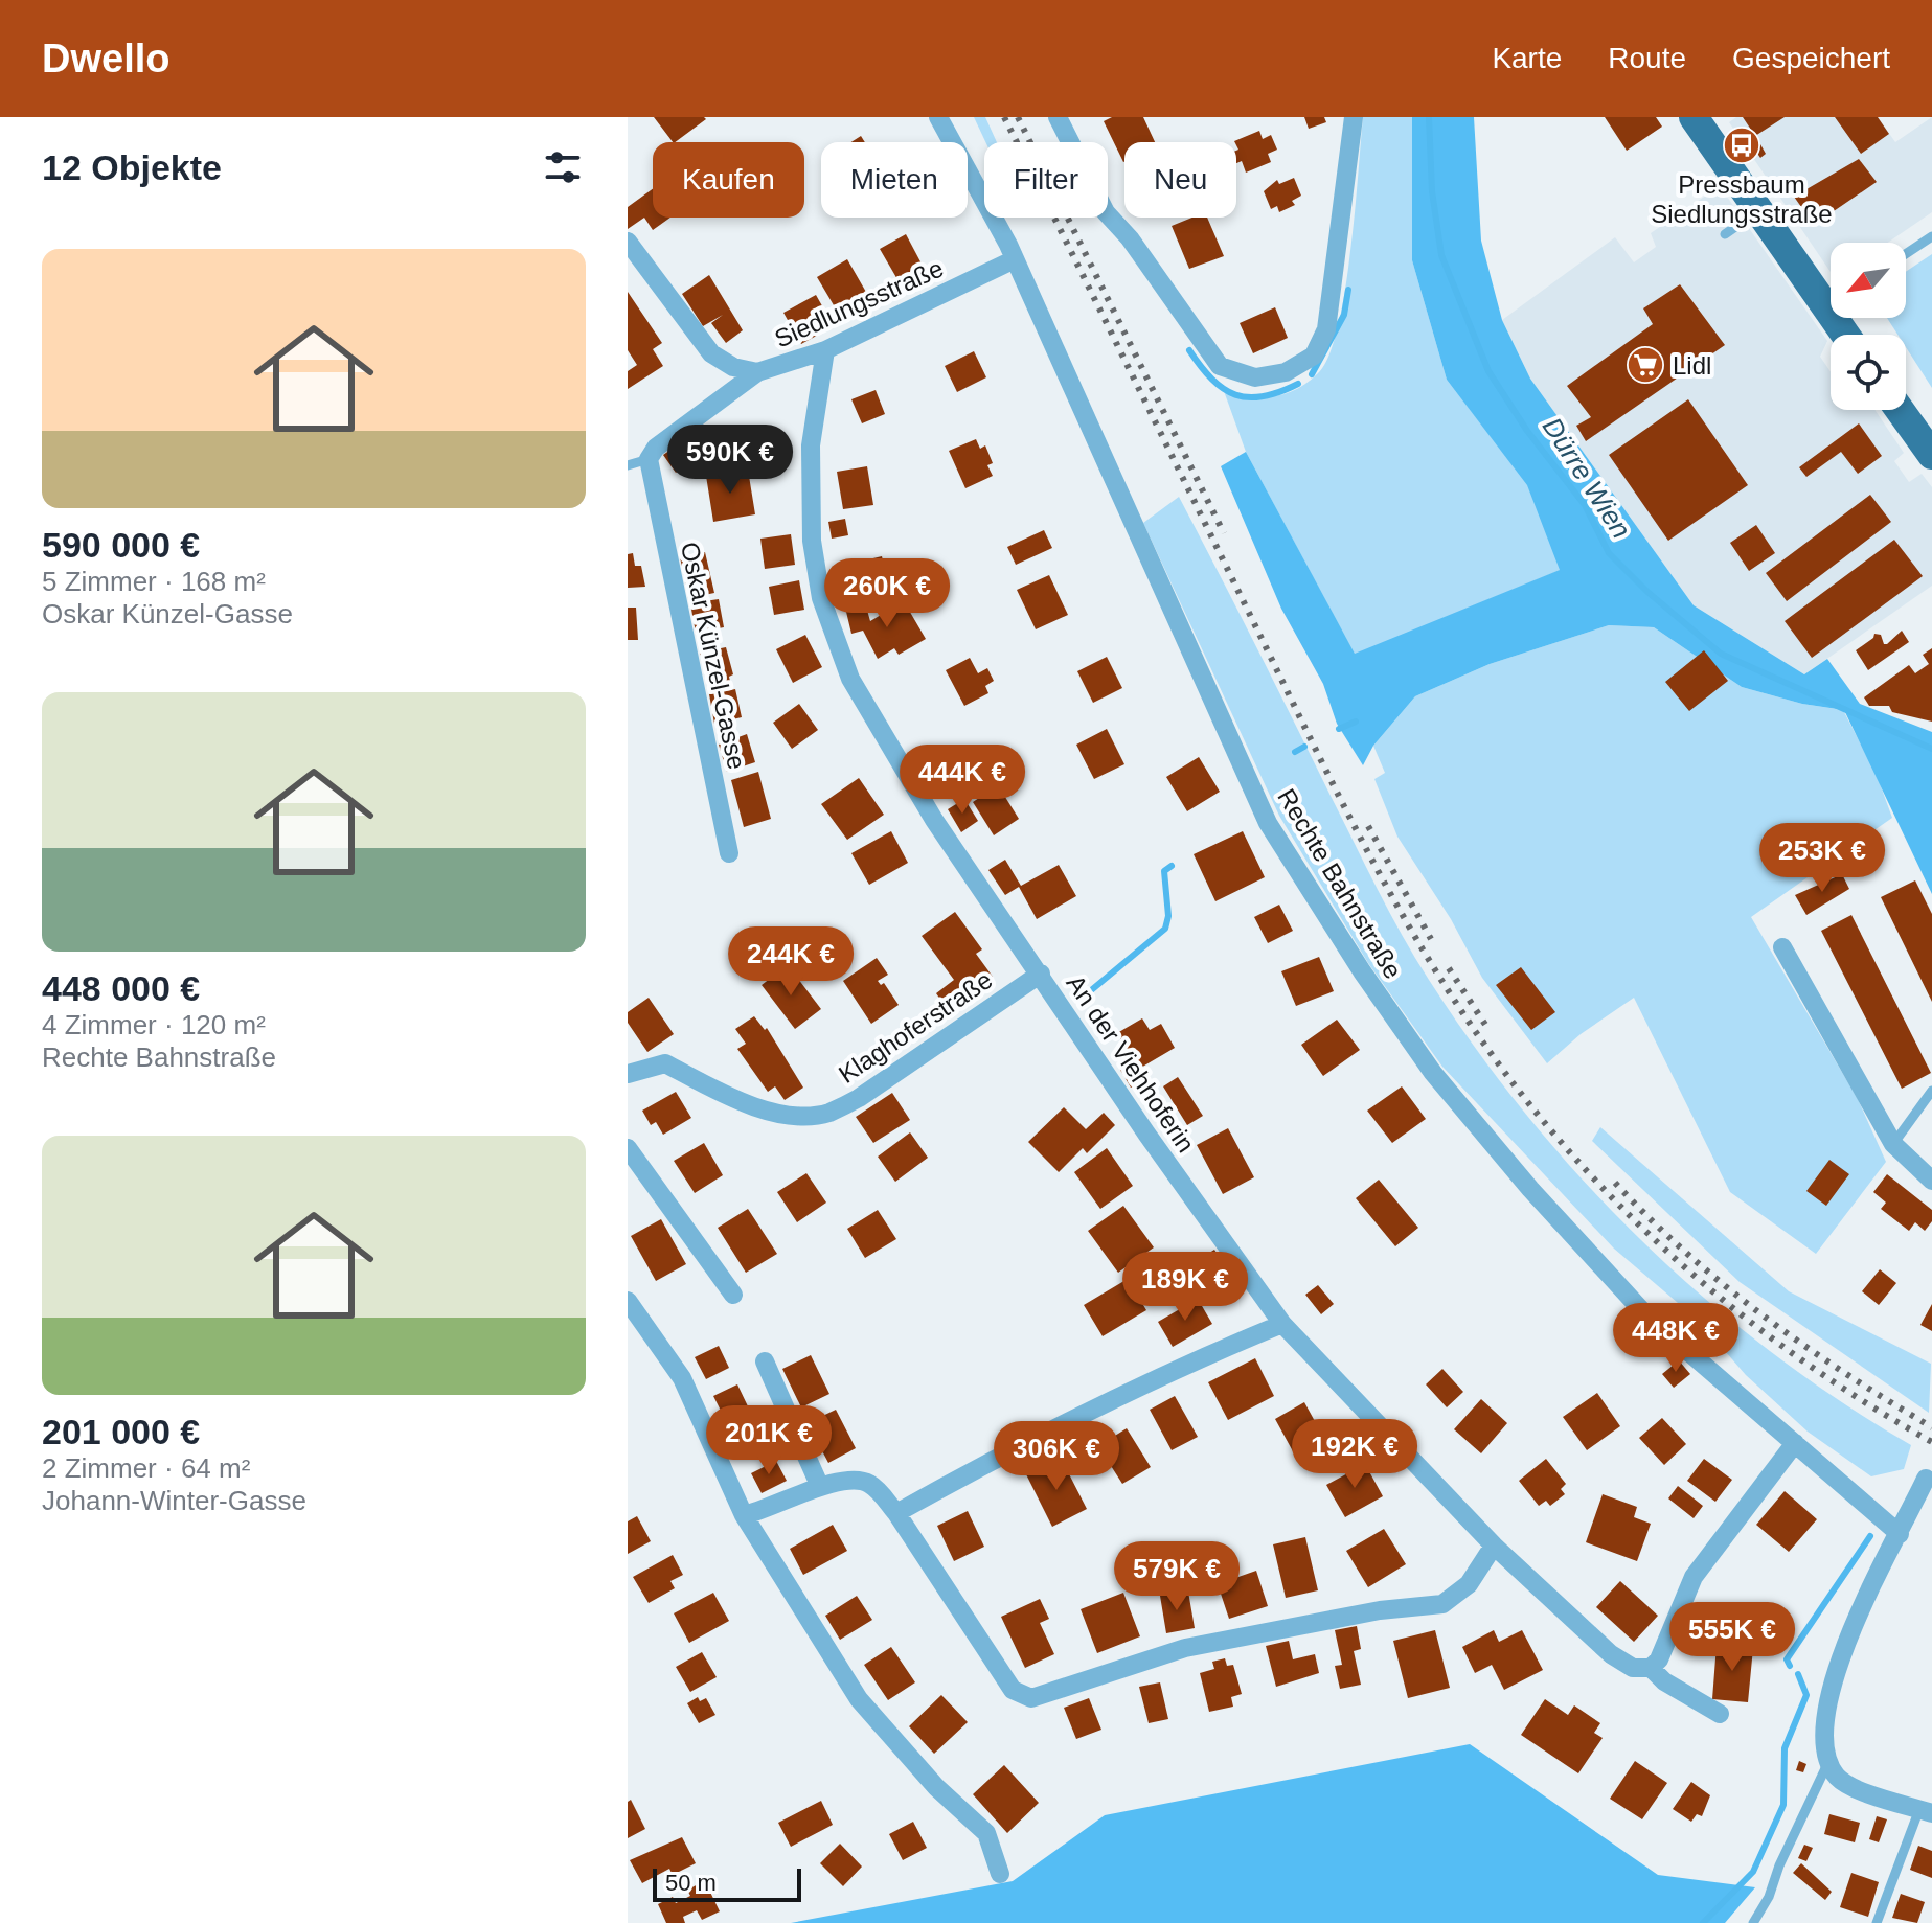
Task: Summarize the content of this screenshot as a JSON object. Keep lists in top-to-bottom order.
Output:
{
  "streets": {
    "street": [
      "Siedlungsstraße",
      "Oskar Künzel-Gasse",
      "Rechte Bahnstraße",
      "Klaghoferstraße",
      "An der Viehhoferin"
    ]
  },
  "crossings": [
    ["Siedlungsstraße", "Rechte Bahnstraße"],
    ["Siedlungsstraße", "An der Viehhoferin"],
    ["Klaghoferstraße", "An der Viehhoferin"]
  ],
  "water": ["Dürre Wien"],
  "places": {
    "bus stop": ["Pressbaum Siedlungsstraße"],
    "supermarket": ["Lidl"]
  },
  "scale_bar": "50 m",
  "north": "bottom left",
  "page": {
    "header": "Dwello",
    "nav": ["Karte", "Route", "Gespeichert"],
    "heading": "12 Objekte",
    "chip": [
      "Kaufen",
      "Mieten",
      "Filter",
      "Neu"
    ],
    "list": [
      {
        "name": "590 000 €",
        "note": "5 Zimmer · 168 m² · Oskar Künzel-Gasse"
      },
      {
        "name": "448 000 €",
        "note": "4 Zimmer · 120 m² · Rechte Bahnstraße"
      },
      {
        "name": "201 000 €",
        "note": "2 Zimmer · 64 m² · Johann-Winter-Gasse"
      }
    ],
    "price": [
      "590K €",
      "260K €",
      "444K €",
      "253K €",
      "244K €",
      "189K €",
      "448K €",
      "201K €",
      "192K €",
      "306K €",
      "579K €",
      "555K €"
    ],
    "scale": "50 m"
  }
}
